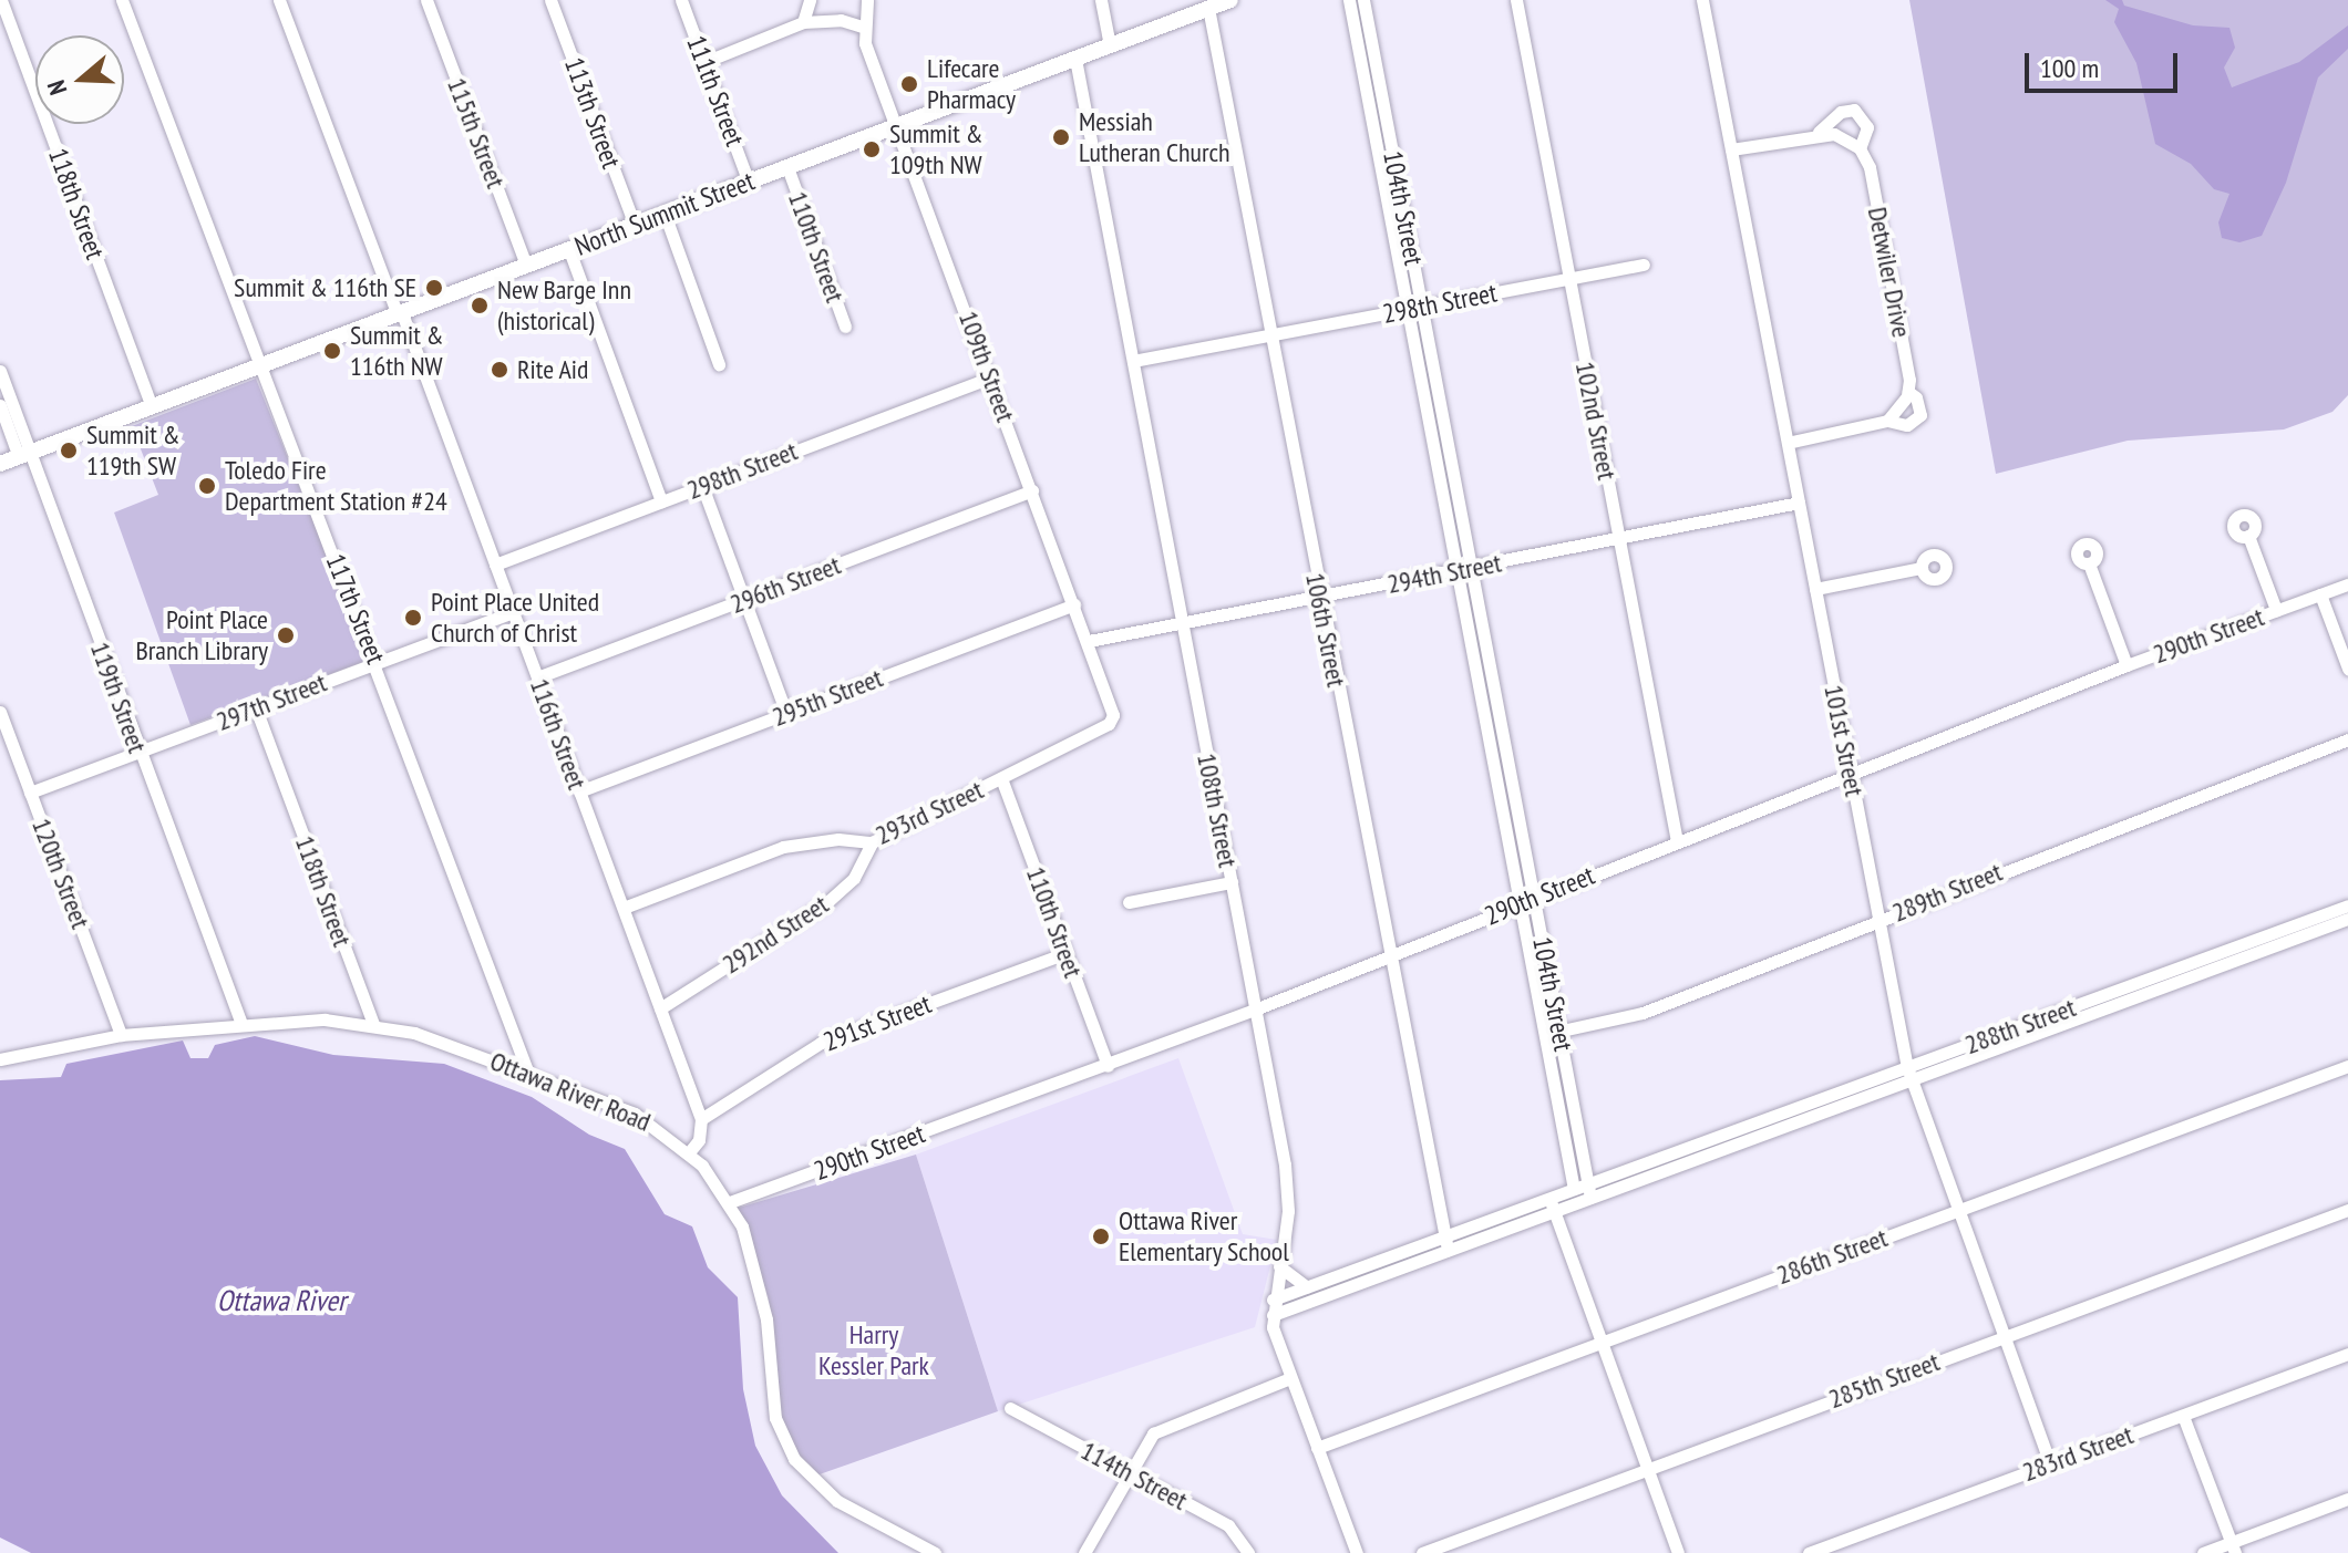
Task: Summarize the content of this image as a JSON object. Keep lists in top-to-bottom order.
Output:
{
  "streets": {
    "main road": ["North Summit Street"],
    "street": [
      "111th Street",
      "113th Street",
      "115th Street",
      "118th Street",
      "104th Street",
      "110th Street",
      "Detwiler Drive",
      "298th Street",
      "109th Street",
      "102nd Street",
      "294th Street",
      "296th Street",
      "117th Street",
      "106th Street",
      "290th Street",
      "119th Street",
      "295th Street",
      "297th Street",
      "116th Street",
      "101st Street",
      "108th Street",
      "293rd Street",
      "120th Street",
      "289th Street",
      "292nd Street",
      "291st Street",
      "288th Street",
      "Ottawa River Road",
      "286th Street",
      "285th Street",
      "283rd Street",
      "114th Street"
    ]
  },
  "crossings": [
    ["111th Street", "North Summit Street"],
    ["113th Street", "North Summit Street"],
    ["115th Street", "North Summit Street"],
    ["118th Street", "North Summit Street"],
    ["118th Street", "297th Street"],
    ["118th Street", "Ottawa River Road"],
    ["104th Street", "298th Street"],
    ["104th Street", "294th Street"],
    ["104th Street", "290th Street"],
    ["104th Street", "289th Street"],
    ["104th Street", "288th Street"],
    ["North Summit Street", "110th Street"],
    ["North Summit Street", "109th Street"],
    ["North Summit Street", "117th Street"],
    ["North Summit Street", "106th Street"],
    ["North Summit Street", "119th Street"],
    ["North Summit Street", "116th Street"],
    ["North Summit Street", "108th Street"],
    ["110th Street", "290th Street"],
    ["110th Street", "293rd Street"],
    ["110th Street", "291st Street"],
    ["298th Street", "109th Street"],
    ["298th Street", "102nd Street"],
    ["298th Street", "106th Street"],
    ["298th Street", "116th Street"],
    ["298th Street", "108th Street"],
    ["109th Street", "294th Street"],
    ["109th Street", "296th Street"],
    ["109th Street", "295th Street"],
    ["109th Street", "293rd Street"],
    ["102nd Street", "294th Street"],
    ["102nd Street", "290th Street"],
    ["294th Street", "106th Street"],
    ["294th Street", "101st Street"],
    ["294th Street", "108th Street"],
    ["296th Street", "116th Street"],
    ["117th Street", "297th Street"],
    ["117th Street", "Ottawa River Road"],
    ["106th Street", "290th Street"],
    ["106th Street", "288th Street"],
    ["290th Street", "101st Street"],
    ["290th Street", "108th Street"],
    ["290th Street", "Ottawa River Road"],
    ["119th Street", "297th Street"],
    ["119th Street", "Ottawa River Road"],
    ["295th Street", "116th Street"],
    ["297th Street", "116th Street"],
    ["297th Street", "120th Street"],
    ["116th Street", "293rd Street"],
    ["116th Street", "292nd Street"],
    ["116th Street", "291st Street"],
    ["101st Street", "289th Street"],
    ["101st Street", "288th Street"],
    ["101st Street", "286th Street"],
    ["101st Street", "285th Street"],
    ["101st Street", "283rd Street"],
    ["108th Street", "288th Street"],
    ["108th Street", "286th Street"],
    ["293rd Street", "292nd Street"],
    ["120th Street", "Ottawa River Road"]
  ],
  "water": ["Ottawa River"],
  "parks": ["Harry Kessler Park"],
  "places": [
    "Lifecare Pharmacy",
    "Messiah Lutheran Church",
    "Summit & 109th NW",
    "Summit & 116th SE",
    "New Barge Inn (historical)",
    "Summit & 116th NW",
    "Rite Aid",
    "Summit & 119th SW",
    "Toledo Fire Department Station #24",
    "Point Place United Church of Christ",
    "Point Place Branch Library",
    "Ottawa River Elementary School"
  ],
  "scale_bar": "100 m",
  "north": "left"
}
